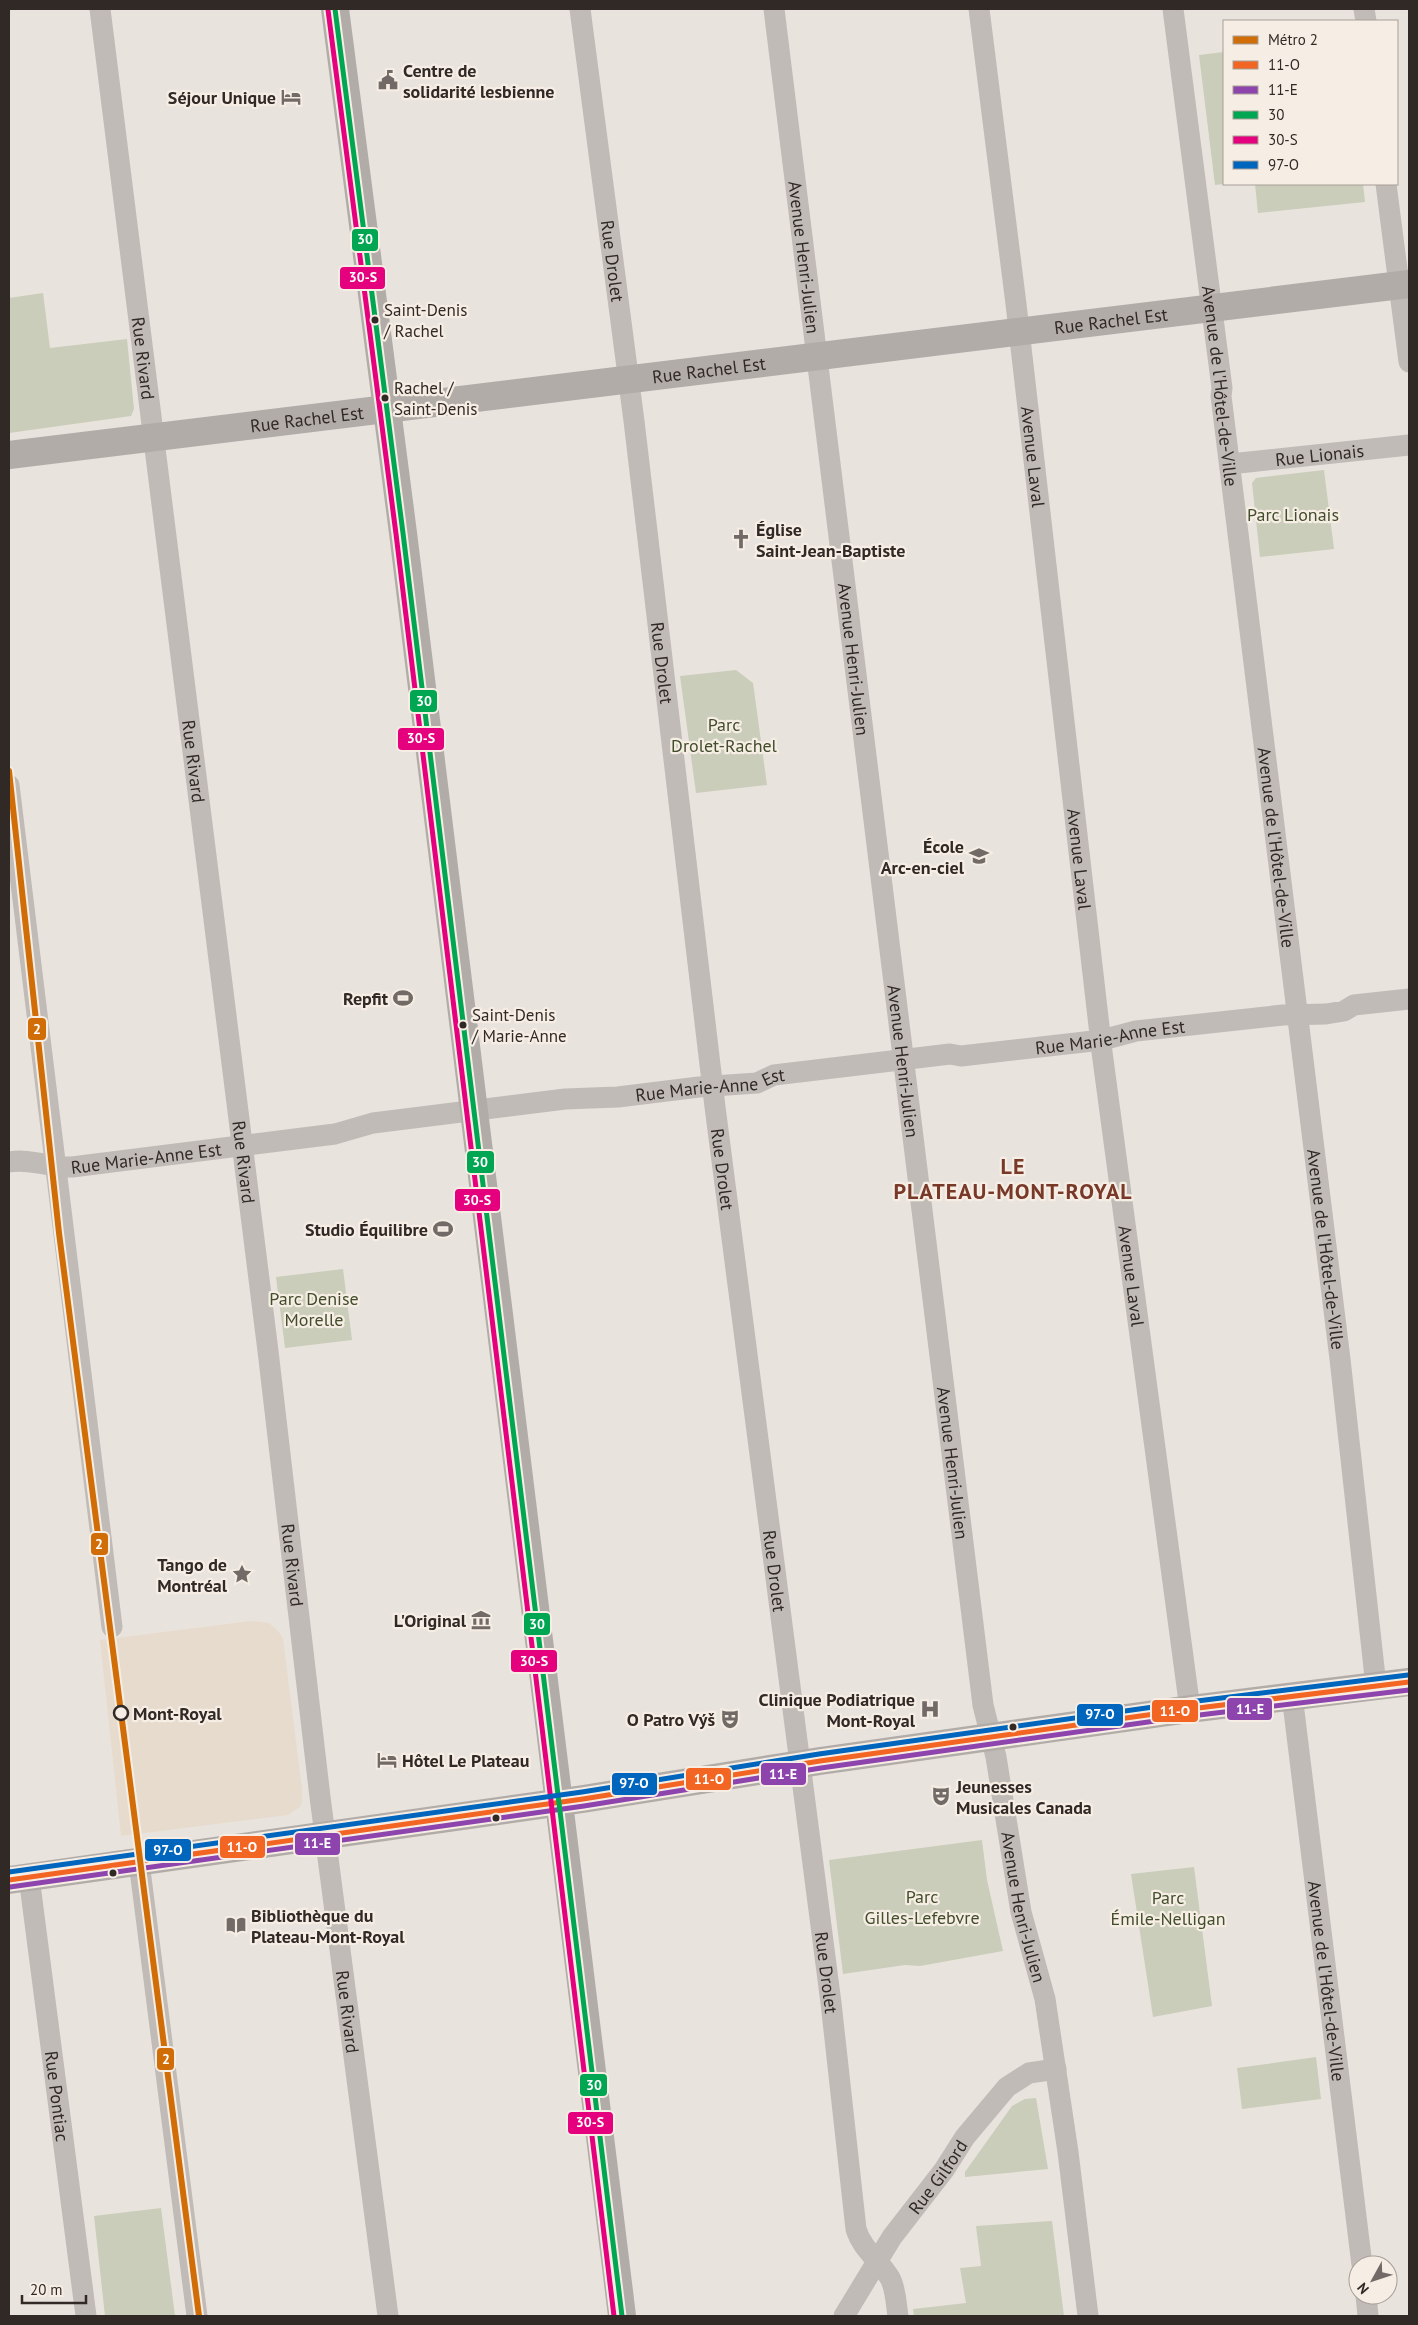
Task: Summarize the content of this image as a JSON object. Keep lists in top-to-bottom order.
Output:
{
  "streets": {
    "main road": ["Rue Rachel Est"],
    "street": [
      "Avenue Henri-Julien",
      "Rue Drolet",
      "Rue Rivard",
      "Avenue de l'Hôtel-de-Ville",
      "Rue Lionais",
      "Avenue Laval",
      "Rue Marie-Anne Est",
      "Rue Pontiac",
      "Rue Gilford"
    ]
  },
  "crossings": [
    ["Avenue Henri-Julien", "Rue Rachel Est"],
    ["Avenue Henri-Julien", "Rue Marie-Anne Est"],
    ["Avenue Henri-Julien", "Rue Gilford"],
    ["Rue Drolet", "Rue Rachel Est"],
    ["Rue Drolet", "Rue Marie-Anne Est"],
    ["Rue Drolet", "Rue Gilford"],
    ["Rue Rachel Est", "Rue Rivard"],
    ["Rue Rachel Est", "Avenue de l'Hôtel-de-Ville"],
    ["Rue Rachel Est", "Avenue Laval"],
    ["Rue Rivard", "Rue Marie-Anne Est"],
    ["Avenue de l'Hôtel-de-Ville", "Rue Lionais"],
    ["Avenue de l'Hôtel-de-Ville", "Rue Marie-Anne Est"],
    ["Avenue Laval", "Rue Marie-Anne Est"]
  ],
  "districts": ["LE PLATEAU-MONT-ROYAL"],
  "parks": [
    "Parc Lionais",
    "Parc Drolet-Rachel",
    "Parc Denise Morelle",
    "Parc Gilles-Lefebvre",
    "Parc Émile-Nelligan"
  ],
  "places": {
    "public building": ["Centre de solidarité lesbienne"],
    "hotel": ["Séjour Unique", "Hôtel Le Plateau"],
    "other": [
      "Saint-Denis / Rachel",
      "Rachel / Saint-Denis",
      "Saint-Denis / Marie-Anne",
      "Mont-Royal"
    ],
    "church": ["Église Saint-Jean-Baptiste"],
    "school or university": ["École Arc-en-ciel"],
    "sports": ["Repfit", "Studio Équilibre"],
    "place": ["Tango de Montréal"],
    "museum": ["L'Original"],
    "hospital": ["Clinique Podiatrique Mont-Royal"],
    "theatre": ["O Patro Výš", "Jeunesses Musicales Canada"],
    "library": ["Bibliothèque du Plateau-Mont-Royal"]
  },
  "lines": [
    "transit line 30",
    "transit line 30-S",
    "metro line 2",
    "transit line 97-O",
    "transit line 11-O",
    "transit line 11-E"
  ],
  "legend": [
    "Métro 2",
    "11-O",
    "11-E",
    "30",
    "30-S",
    "97-O"
  ],
  "scale_bar": "20 m",
  "north": "bottom left"
}
